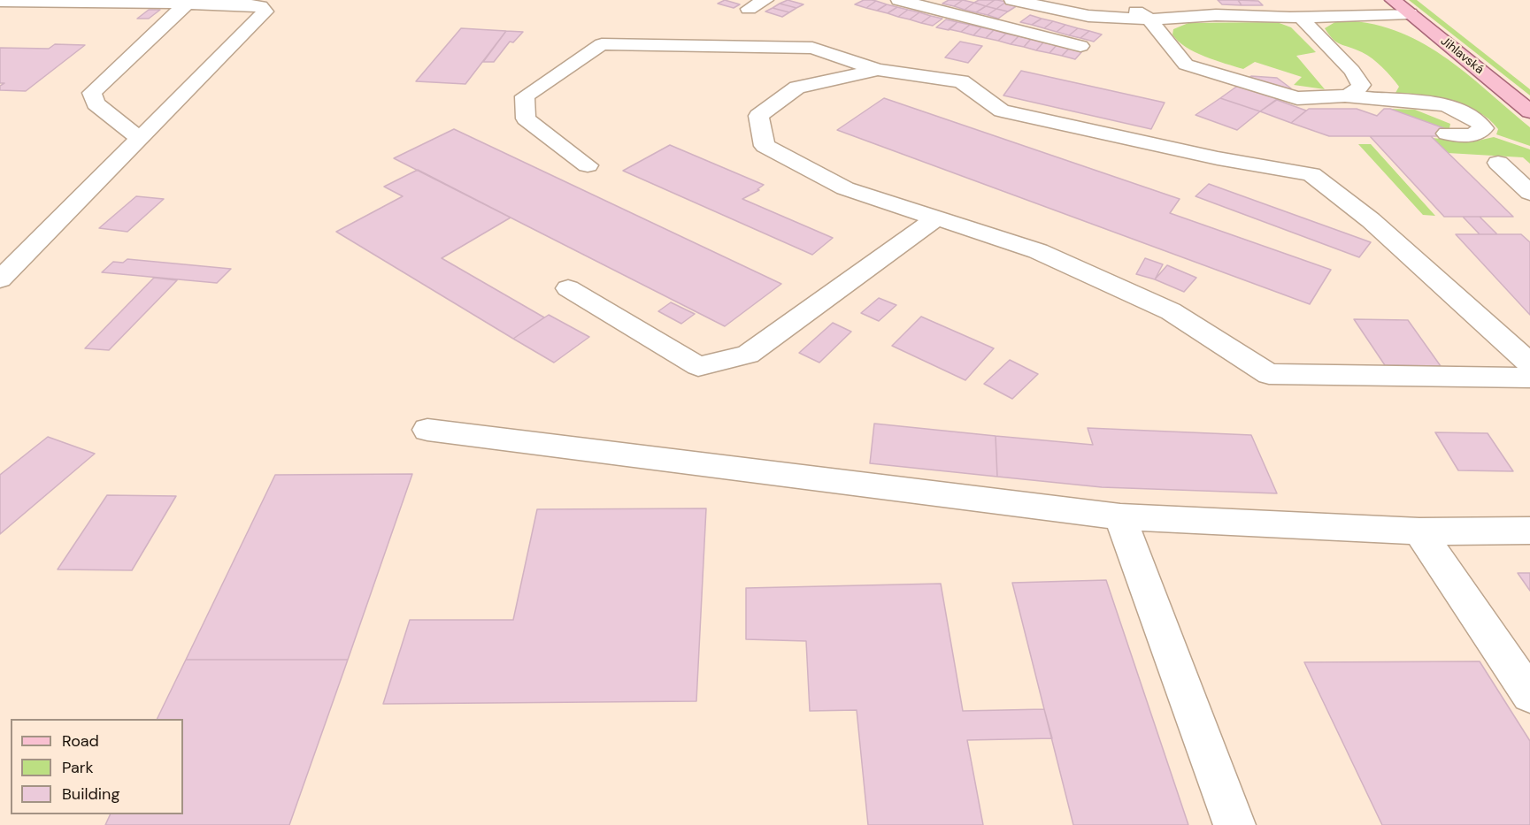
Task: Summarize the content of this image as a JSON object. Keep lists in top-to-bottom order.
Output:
{
  "streets": {
    "main road": ["Jihlavská"]
  },
  "legend": ["Road", "Park", "Building"]
}
